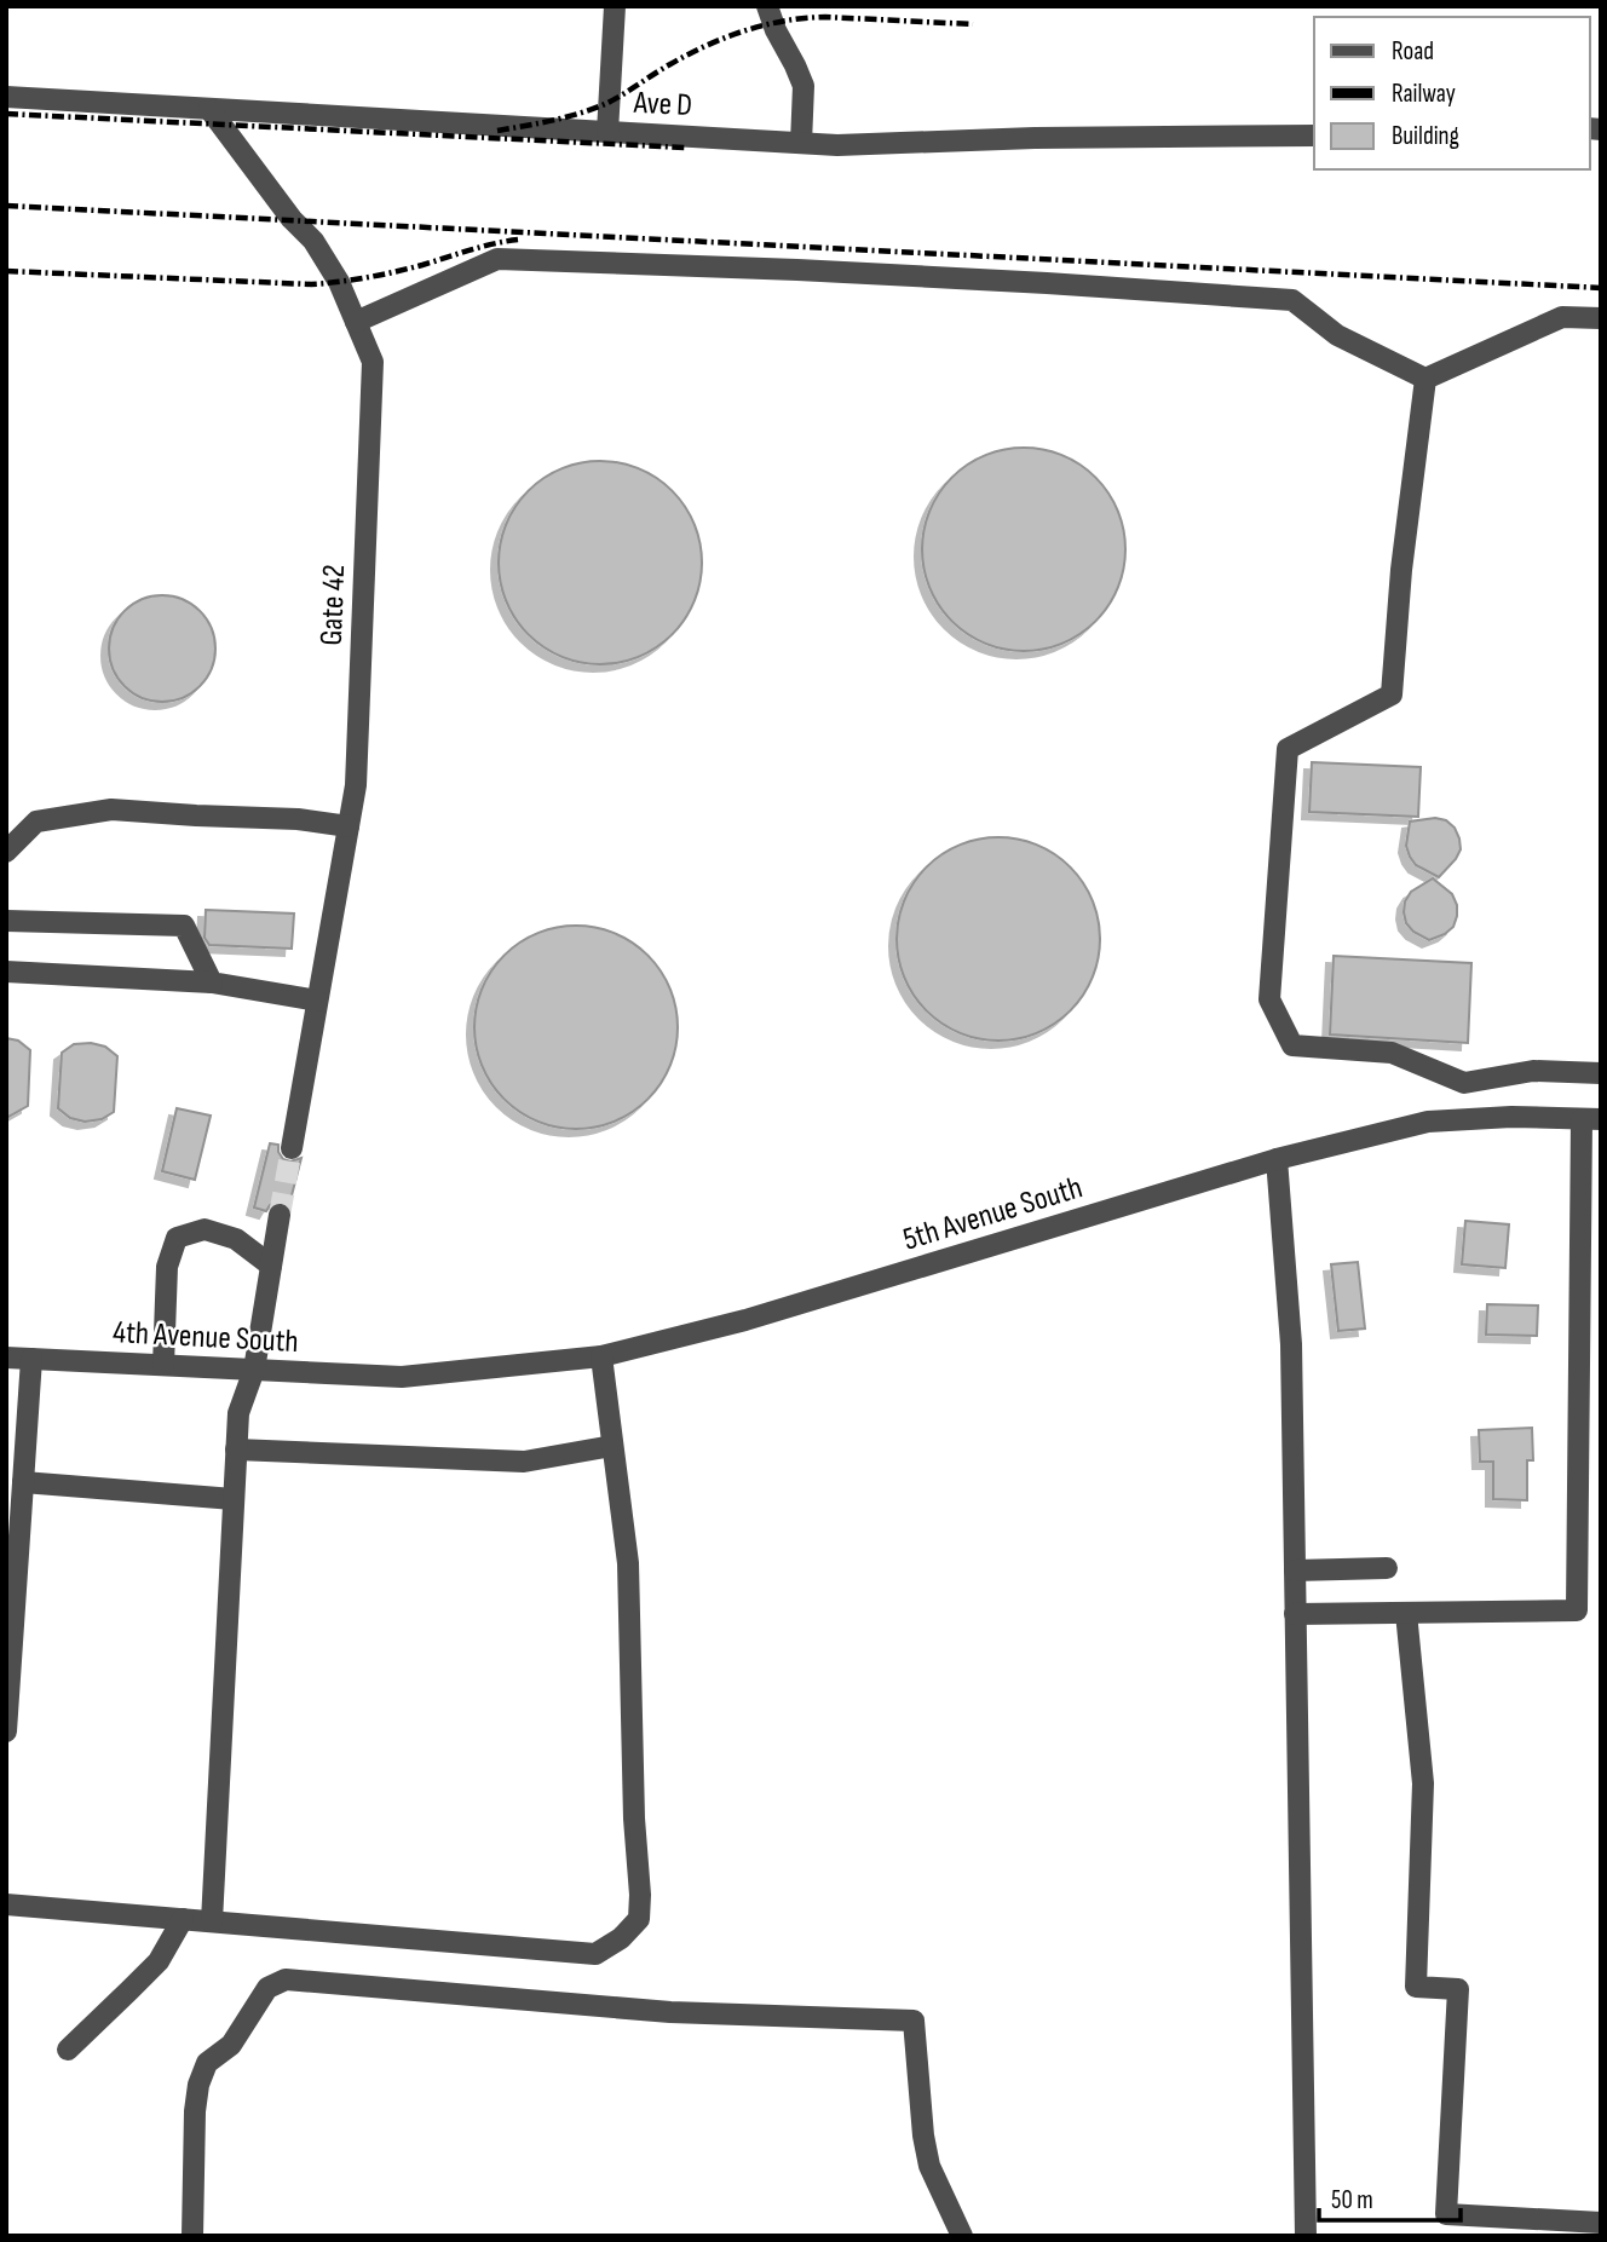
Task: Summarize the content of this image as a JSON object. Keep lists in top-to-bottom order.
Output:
{
  "streets": {
    "street": [
      "Ave D",
      "Gate 42",
      "5th Avenue South",
      "4th Avenue South"
    ]
  },
  "crossings": [
    ["Ave D", "Gate 42"],
    ["5th Avenue South", "4th Avenue South"]
  ],
  "legend": ["Road", "Railway", "Building"],
  "scale_bar": "50 m"
}
